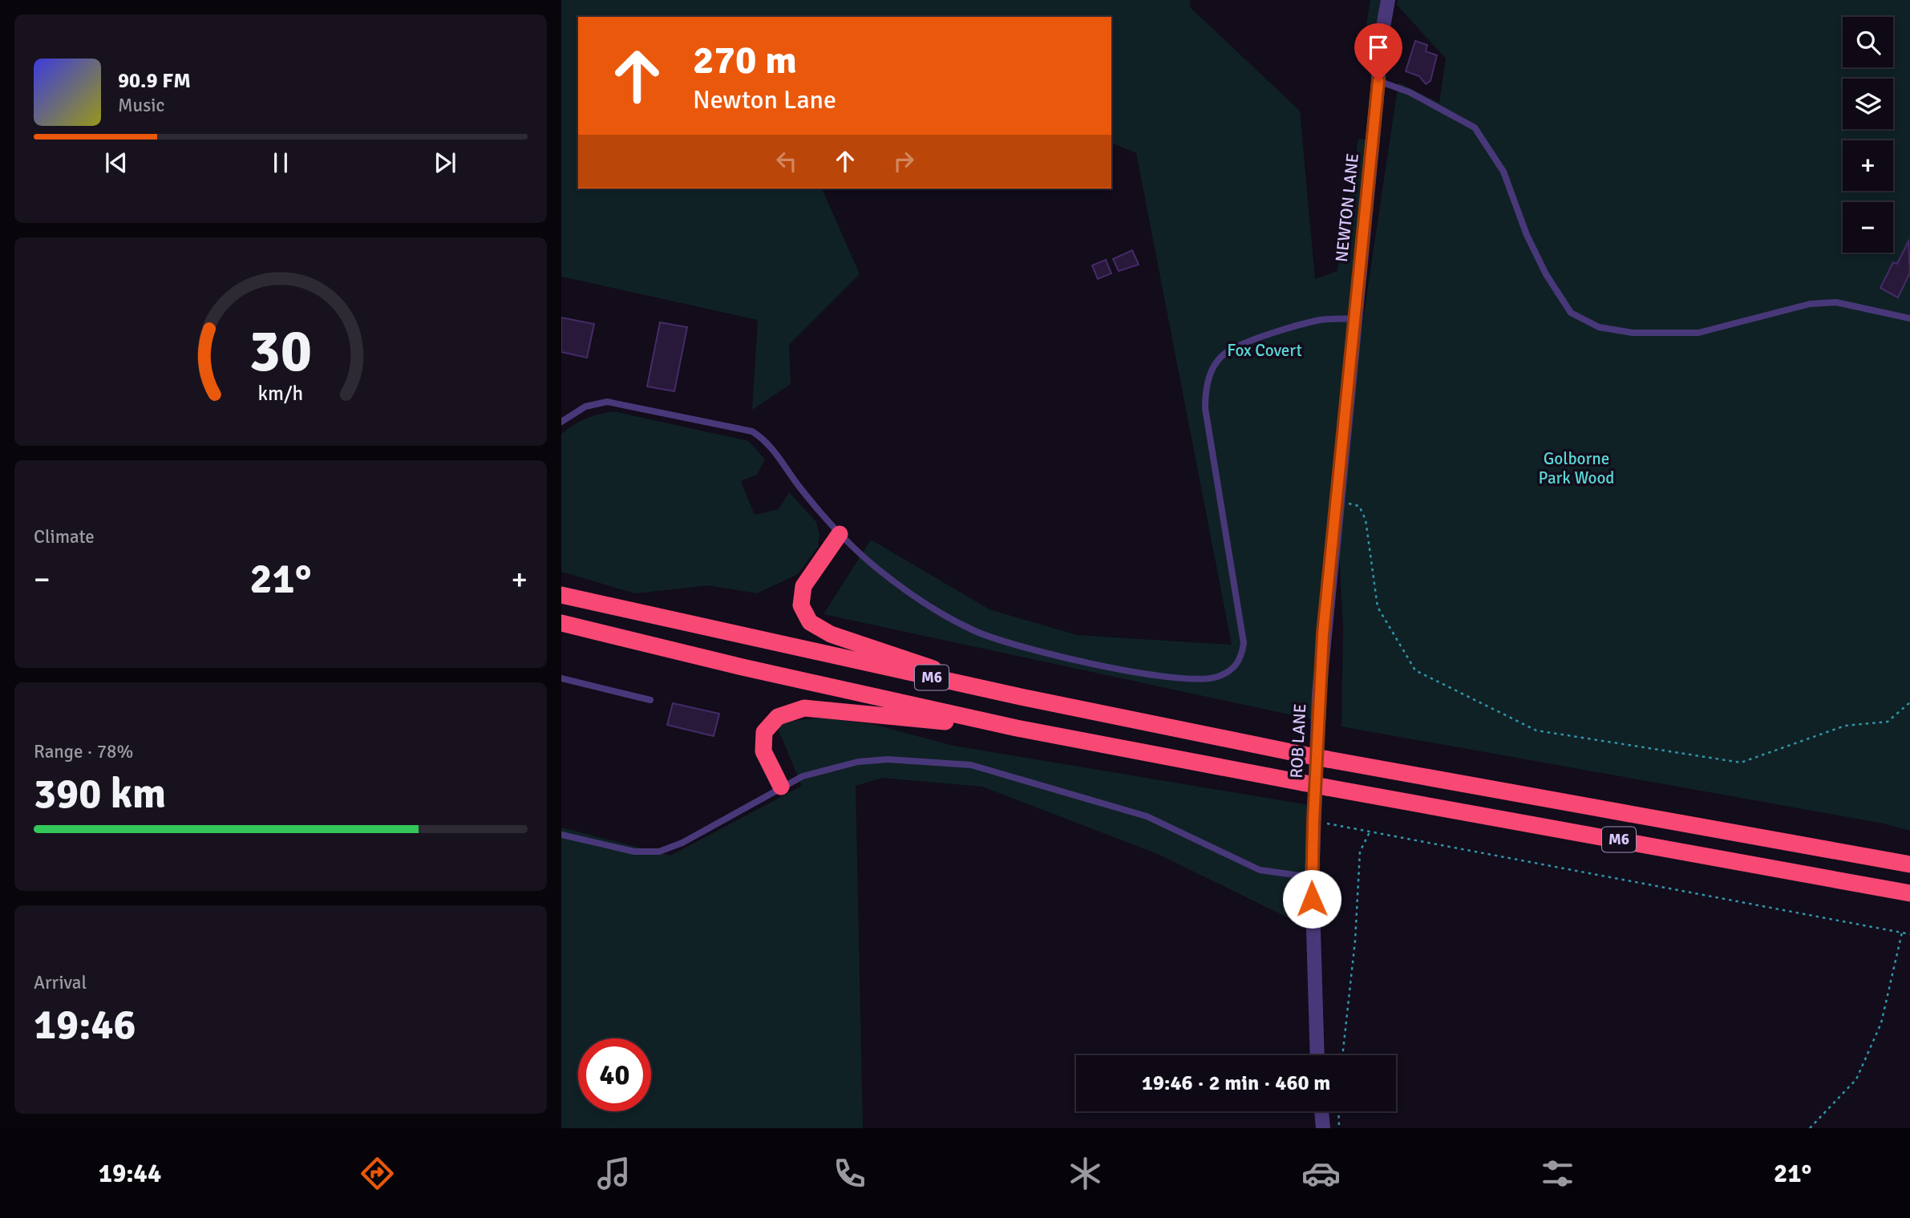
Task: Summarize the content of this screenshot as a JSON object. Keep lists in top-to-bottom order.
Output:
{
  "streets": {
    "highway": ["M6"],
    "street": ["NEWTON LANE", "ROB LANE"]
  },
  "crossings": [
    ["NEWTON LANE", "ROB LANE"]
  ],
  "parks": ["Fox Covert", "Golborne Park Wood"],
  "page": {
    "map_buttons": ["+", "−"],
    "turn": ["270 m", "Newton Lane"],
    "song": ["90.9 FM", "Music"],
    "tile": [
      "Climate",
      ["Range · 78%", "390 km"],
      ["Arrival", "19:46"]
    ],
    "heat": ["−", "21°", "+"],
    "limit": "40",
    "trip": "19:46 · 2 min · 460 m",
    "tabs": ["19:44", "21°"],
    "gauge": ["30", "km/h"]
  }
}
